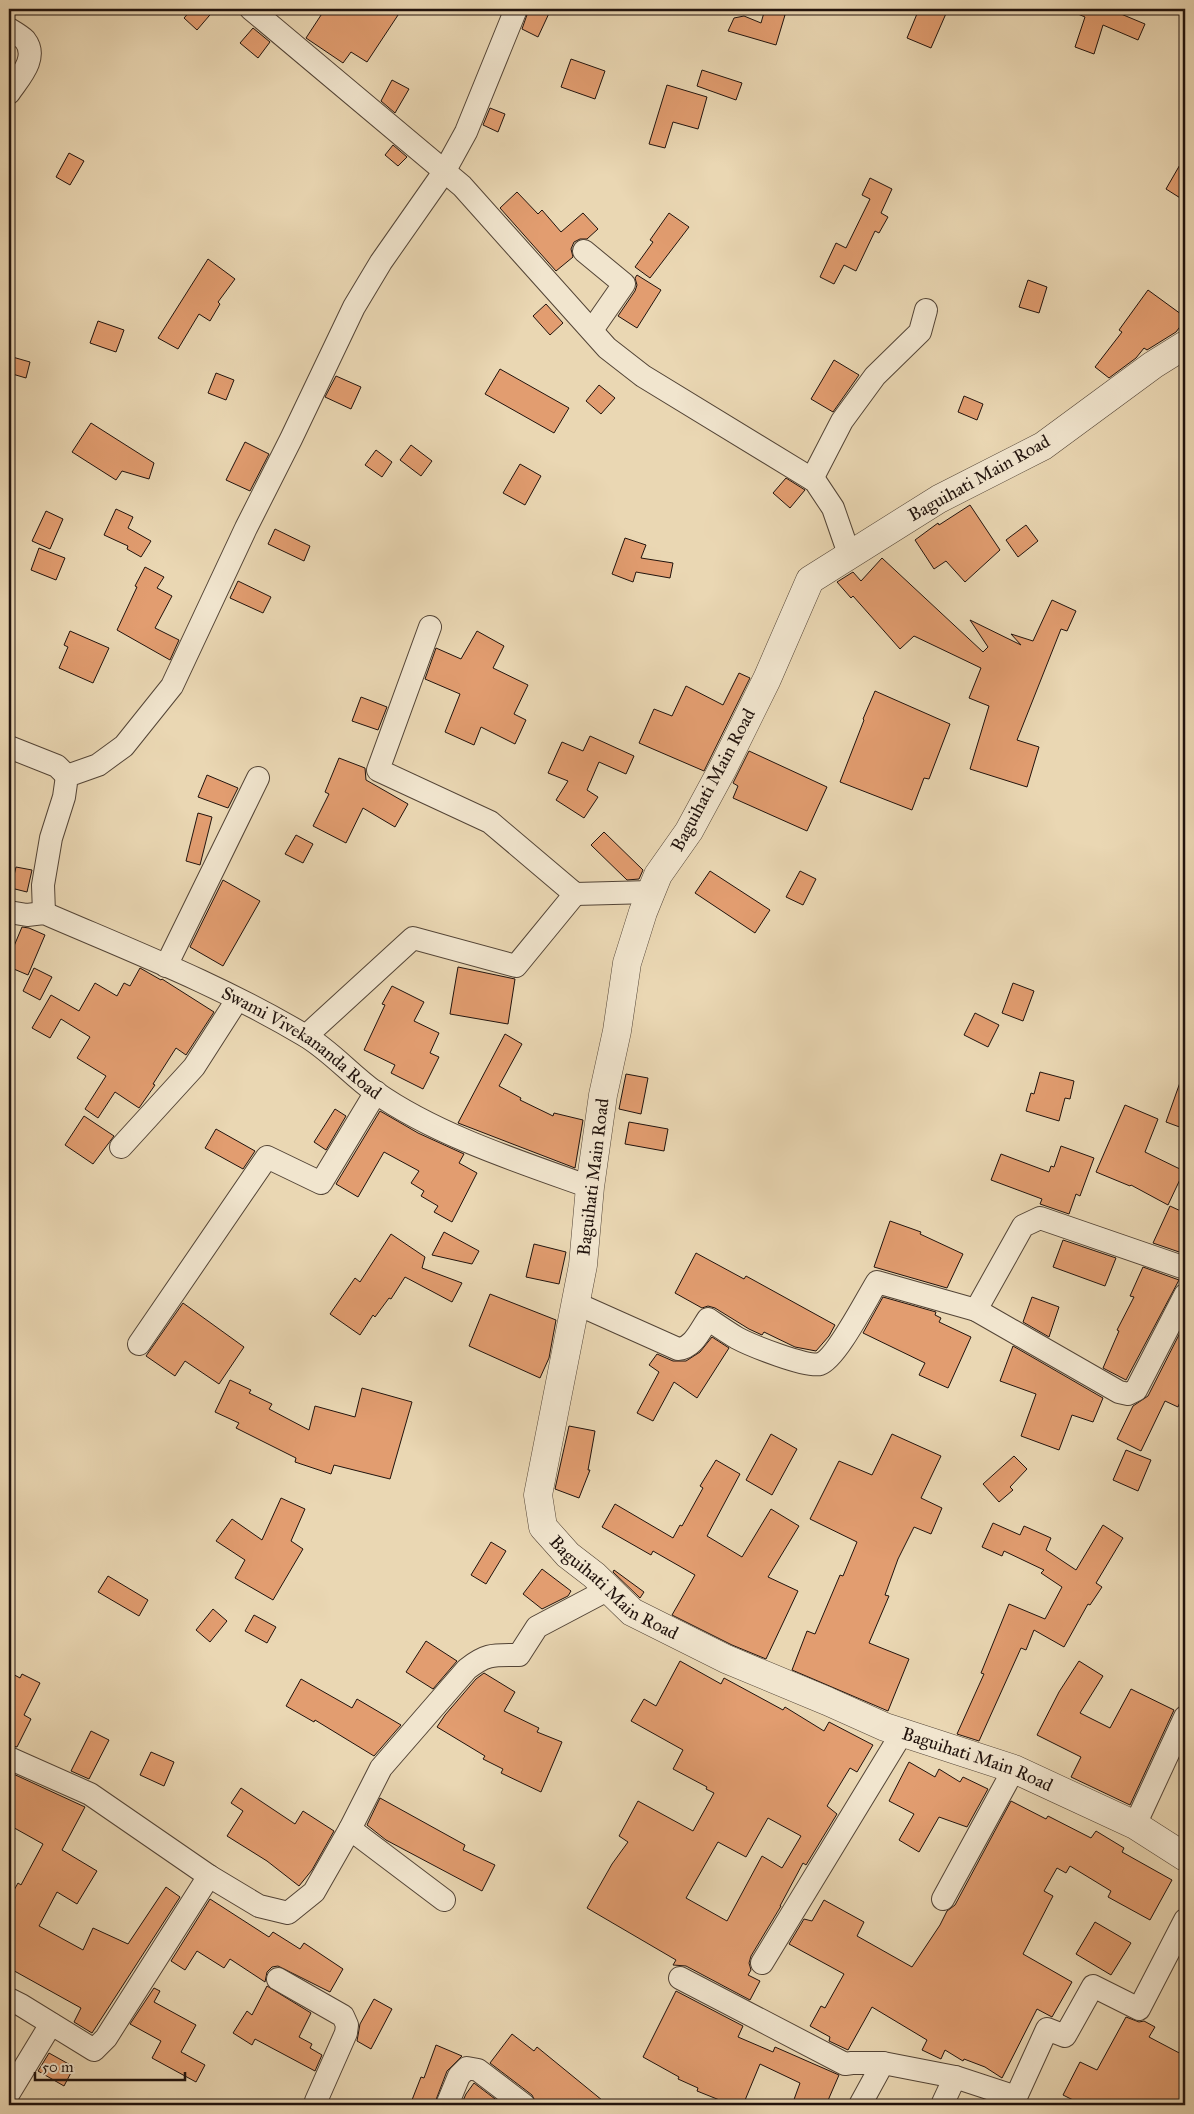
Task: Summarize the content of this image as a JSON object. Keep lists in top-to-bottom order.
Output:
{
  "streets": {
    "street": ["Baguihati Main Road", "Swami Vivekananda Road"]
  },
  "crossings": [
    ["Baguihati Main Road", "Swami Vivekananda Road"]
  ],
  "scale_bar": "50 m"
}
